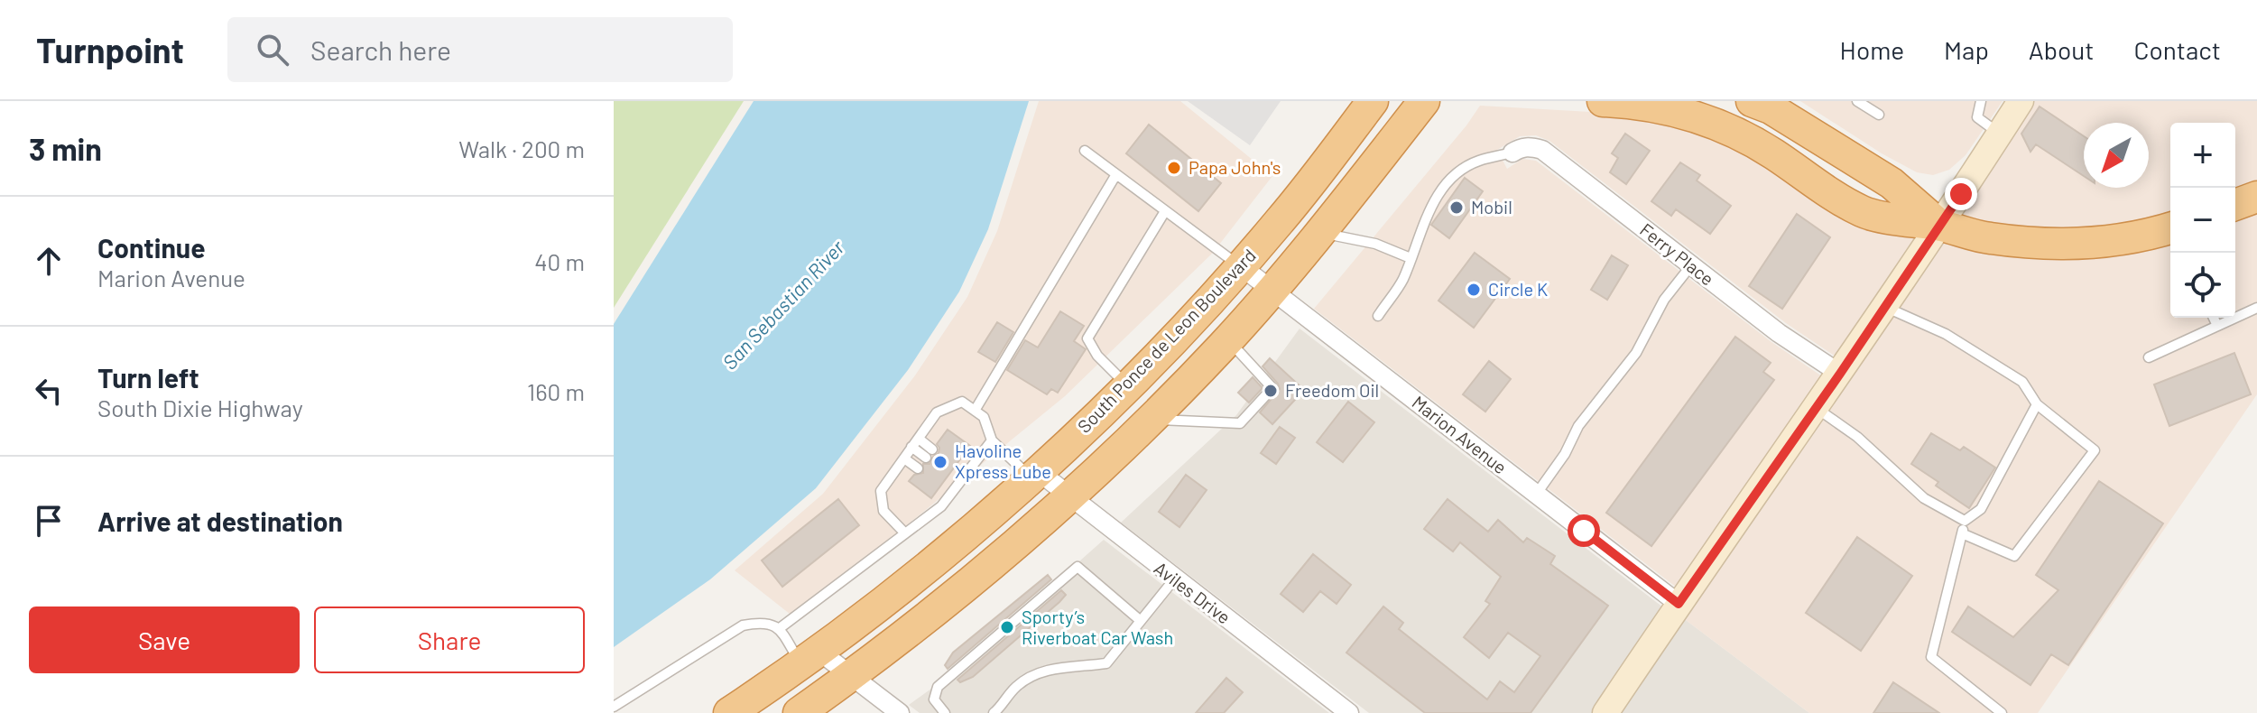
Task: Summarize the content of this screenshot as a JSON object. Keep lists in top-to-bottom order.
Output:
{
  "streets": {
    "highway": ["South Ponce de Leon Boulevard"],
    "street": ["Ferry Place", "Marion Avenue", "Aviles Drive"]
  },
  "crossings": [
    ["South Ponce de Leon Boulevard", "Marion Avenue"],
    ["South Ponce de Leon Boulevard", "Aviles Drive"]
  ],
  "water": ["San Sebastian River"],
  "places": [
    "Papa John's",
    "Mobil",
    "Circle K",
    "Freedom Oil",
    "Havoline Xpress Lube",
    "Sporty’s Riverboat Car Wash"
  ],
  "north": "bottom left",
  "page": {
    "header": "Turnpoint",
    "search": "Search here",
    "nav": [
      "Home",
      "Map",
      "About",
      "Contact"
    ],
    "heading": ["3 min", "Walk · 200 m"],
    "map_buttons": ["+", "−"],
    "list": [
      ["Continue", "Marion Avenue", "40 m"],
      ["Turn left", "South Dixie Highway", "160 m"],
      "Arrive at destination"
    ],
    "buttons": ["Save", "Share"]
  }
}
